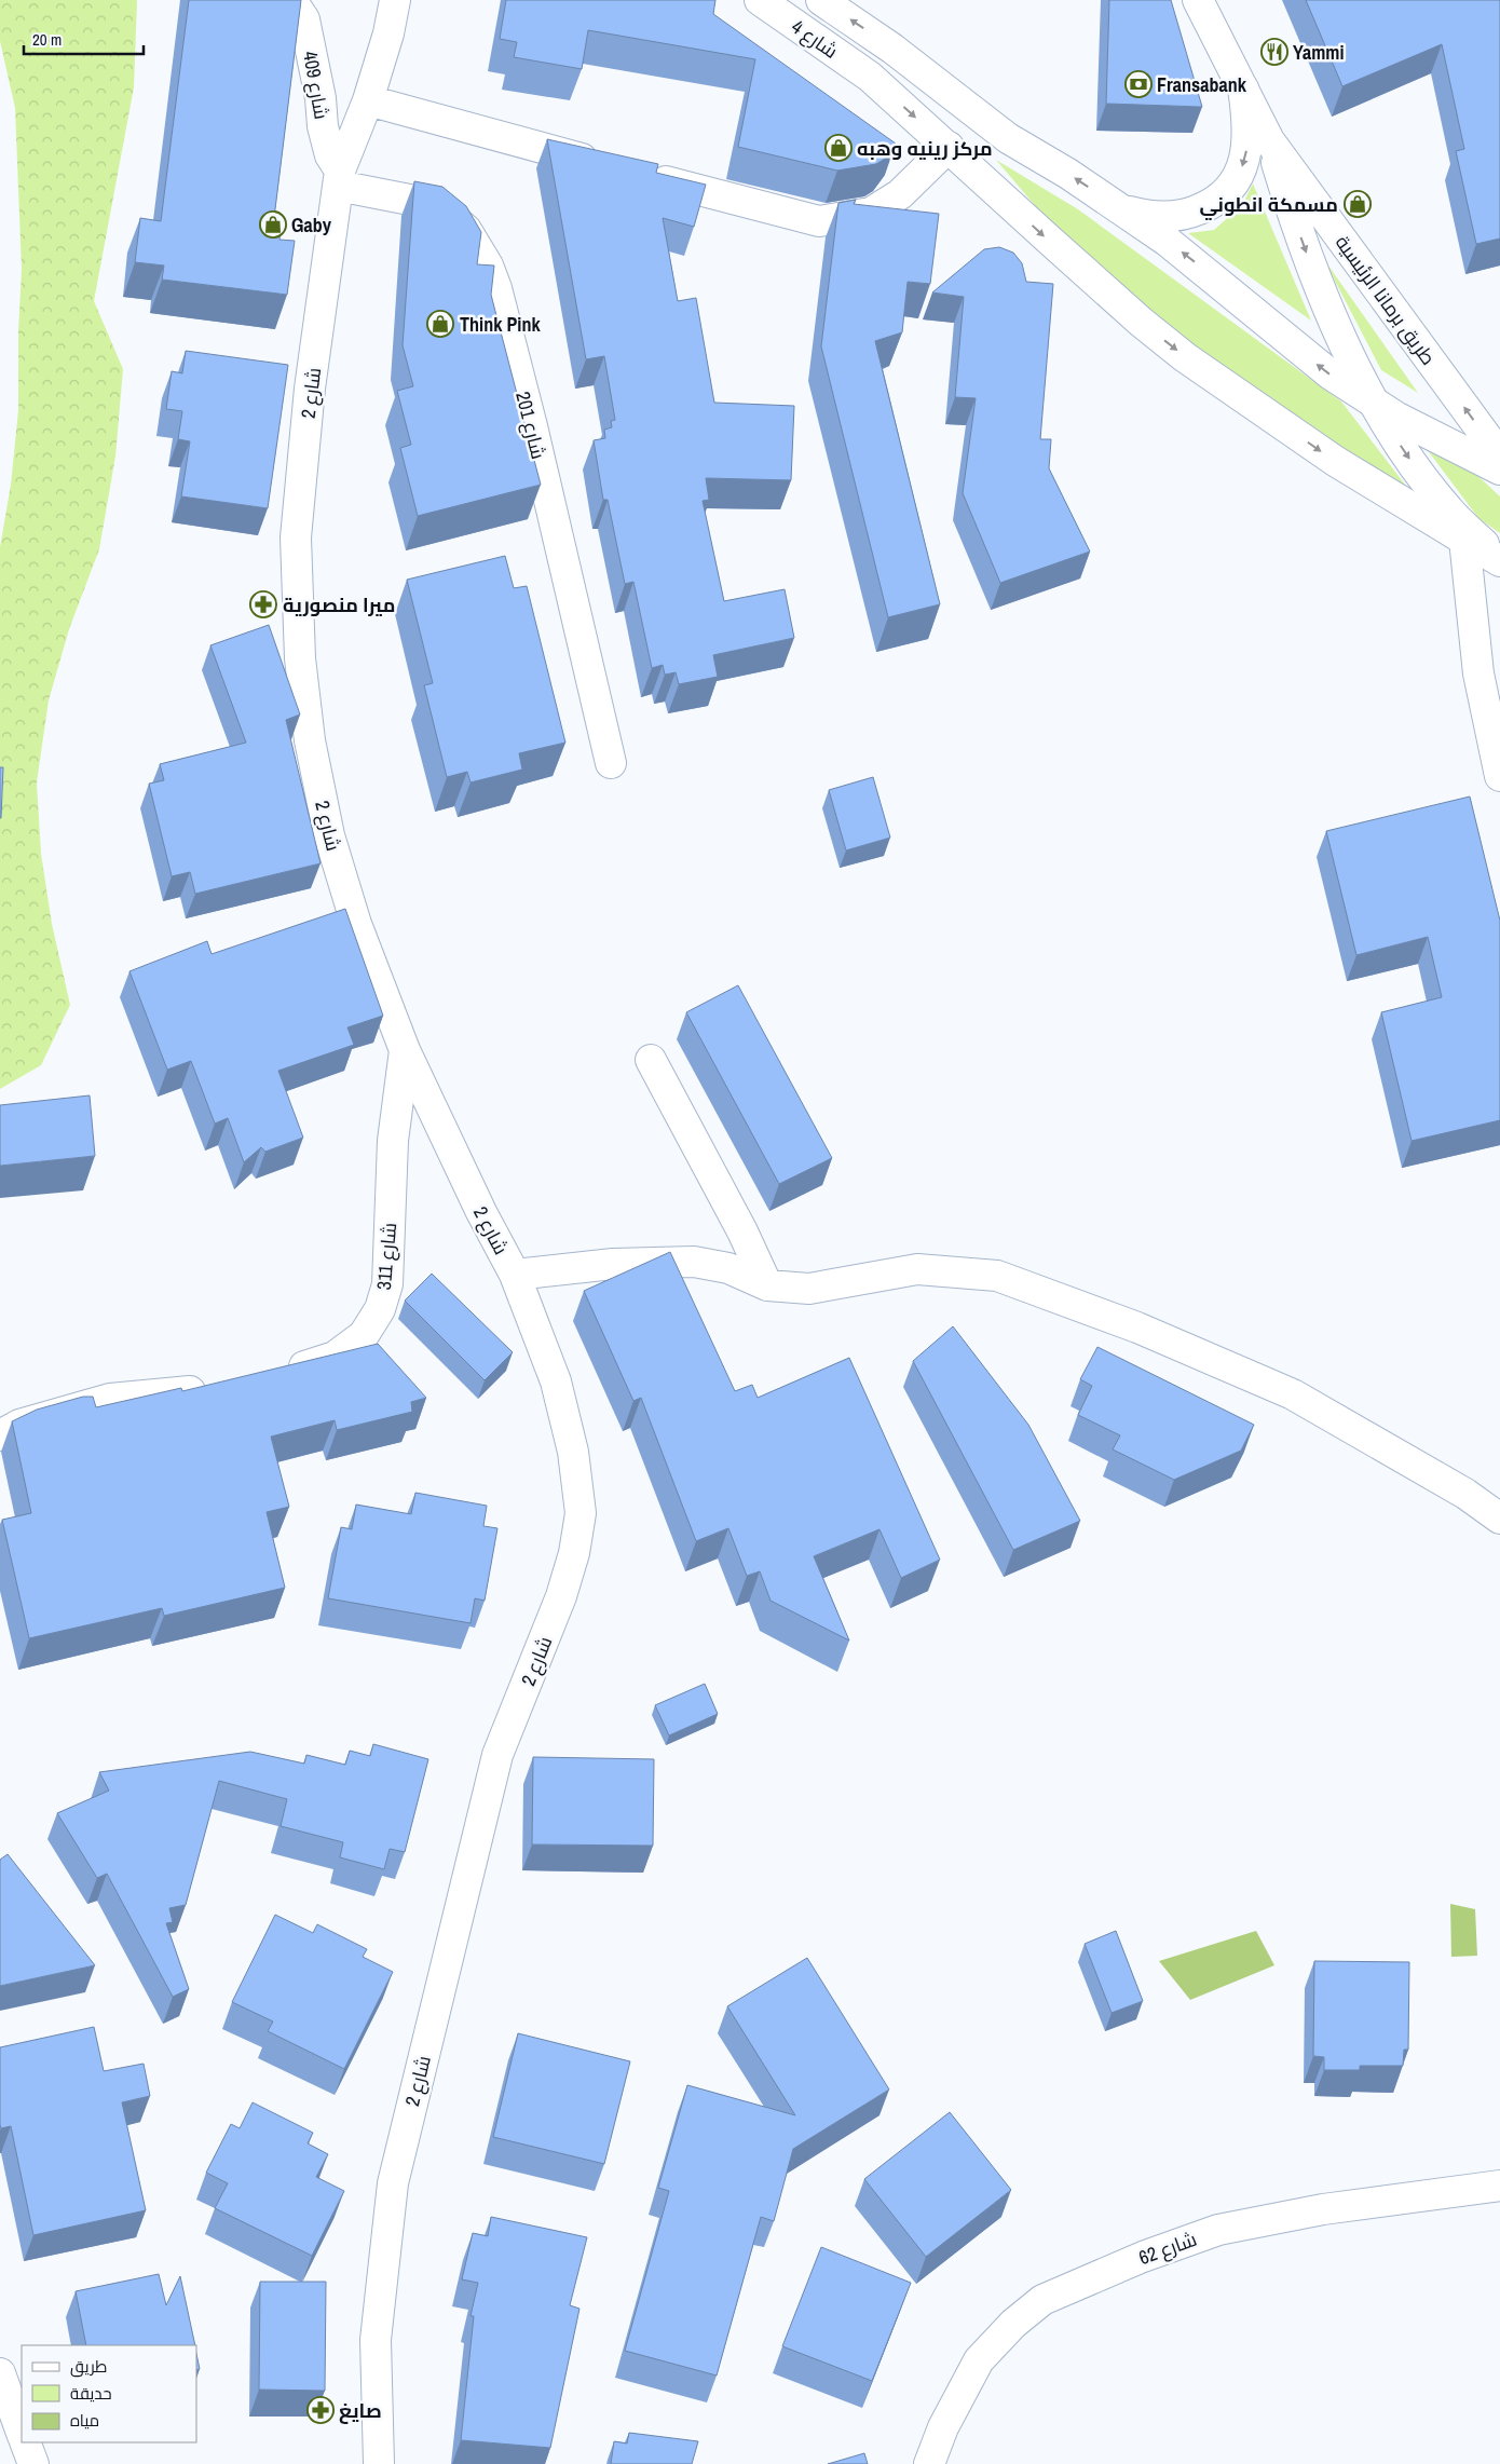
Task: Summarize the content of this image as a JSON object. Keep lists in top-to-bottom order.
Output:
{
  "streets": {
    "street": [
      "شارع 4",
      "شارع 409",
      "طريق برمانا الرئيسية",
      "شارع 2",
      "شارع 201",
      "شارع 311",
      "شارع 62"
    ]
  },
  "crossings": [
    ["شارع 409", "شارع 2"],
    ["شارع 409", "شارع 201"],
    ["شارع 2", "شارع 201"],
    ["شارع 2", "شارع 311"]
  ],
  "places": {
    "restaurant": ["Yammi"],
    "bank": ["Fransabank"],
    "shop": [
      "مركز رينيه وهبه",
      "مسمكة انطوني",
      "Gaby",
      "Think Pink"
    ],
    "pharmacy": ["ميرا منصورية", "صايغ"]
  },
  "legend": ["طريق", "حديقة", "مياه"],
  "scale_bar": "20 m"
}
